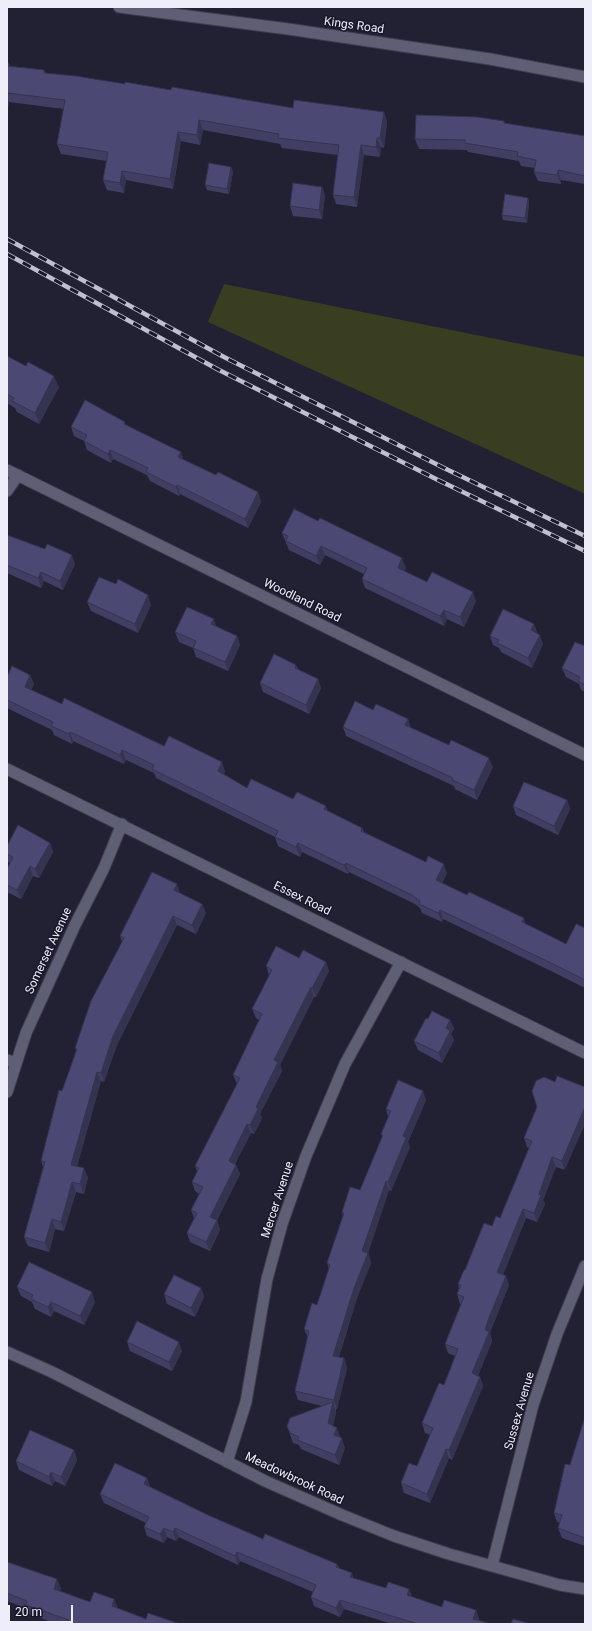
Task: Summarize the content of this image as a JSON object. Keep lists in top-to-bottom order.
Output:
{
  "streets": {
    "street": [
      "Kings Road",
      "Woodland Road",
      "Essex Road",
      "Somerset Avenue",
      "Mercer Avenue",
      "Sussex Avenue",
      "Meadowbrook Road"
    ]
  },
  "crossings": [
    ["Essex Road", "Somerset Avenue"],
    ["Essex Road", "Mercer Avenue"],
    ["Mercer Avenue", "Meadowbrook Road"],
    ["Sussex Avenue", "Meadowbrook Road"]
  ],
  "scale_bar": "20 m"
}
